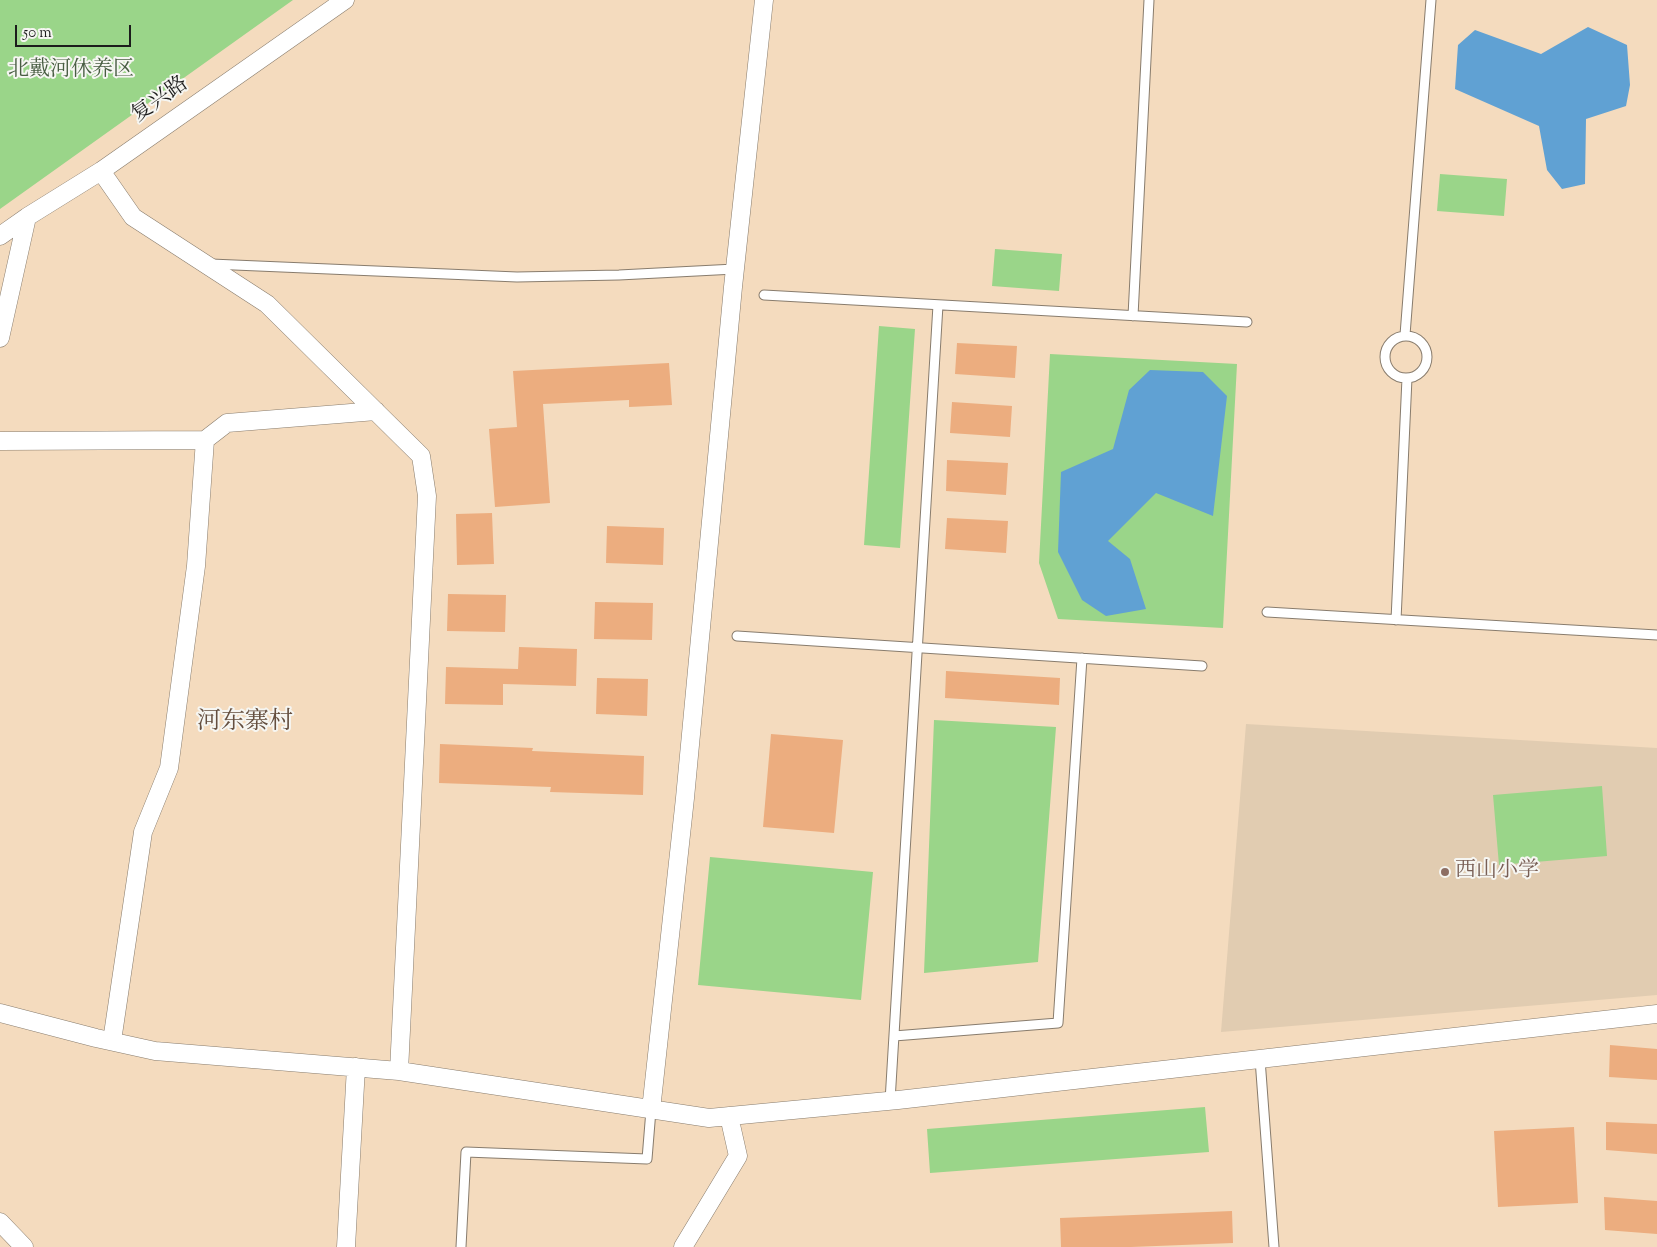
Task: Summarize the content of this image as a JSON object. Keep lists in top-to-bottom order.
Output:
{
  "streets": {
    "street": ["复兴路"]
  },
  "districts": ["河东寨村"],
  "parks": ["北戴河休养区"],
  "places": ["西山小学"],
  "scale_bar": "50 m"
}
